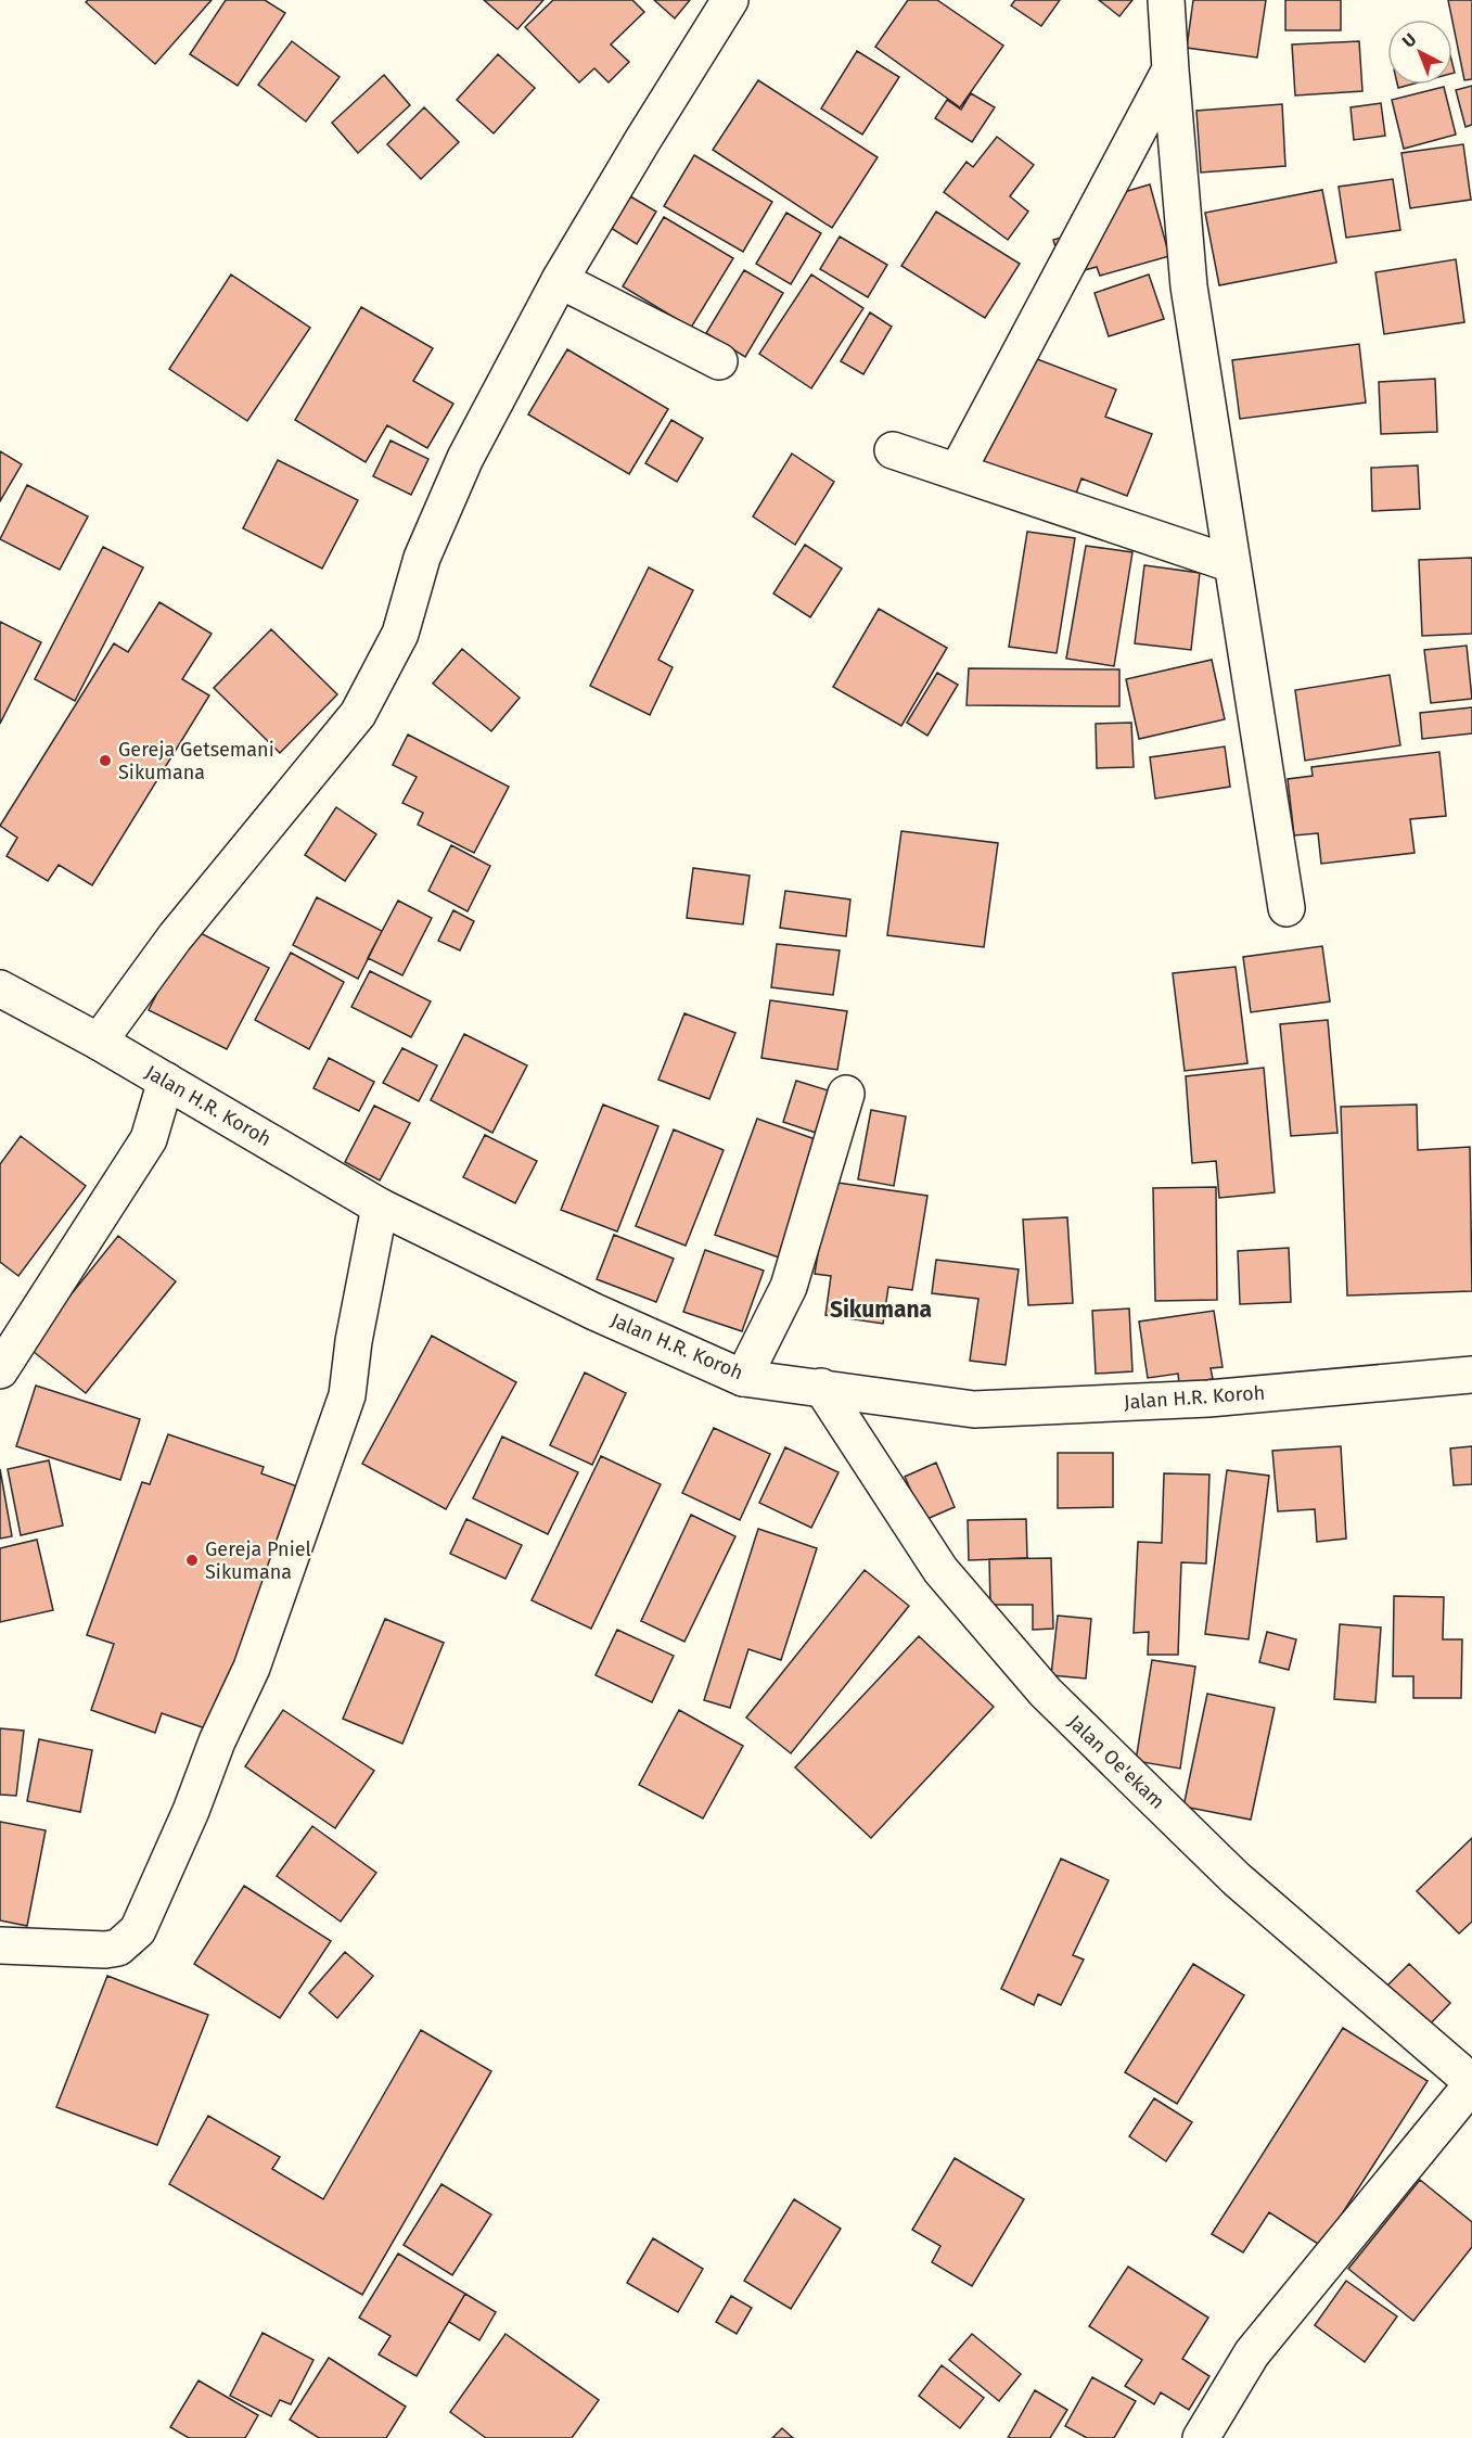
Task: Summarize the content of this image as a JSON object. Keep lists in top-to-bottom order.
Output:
{
  "streets": {
    "street": ["Jalan H.R. Koroh", "Jalan Oe'ekam"]
  },
  "crossings": [
    ["Jalan H.R. Koroh", "Jalan Oe'ekam"]
  ],
  "districts": ["Sikumana"],
  "places": ["Gereja Getsemani Sikumana", "Gereja Pniel Sikumana"],
  "north": "top left"
}
